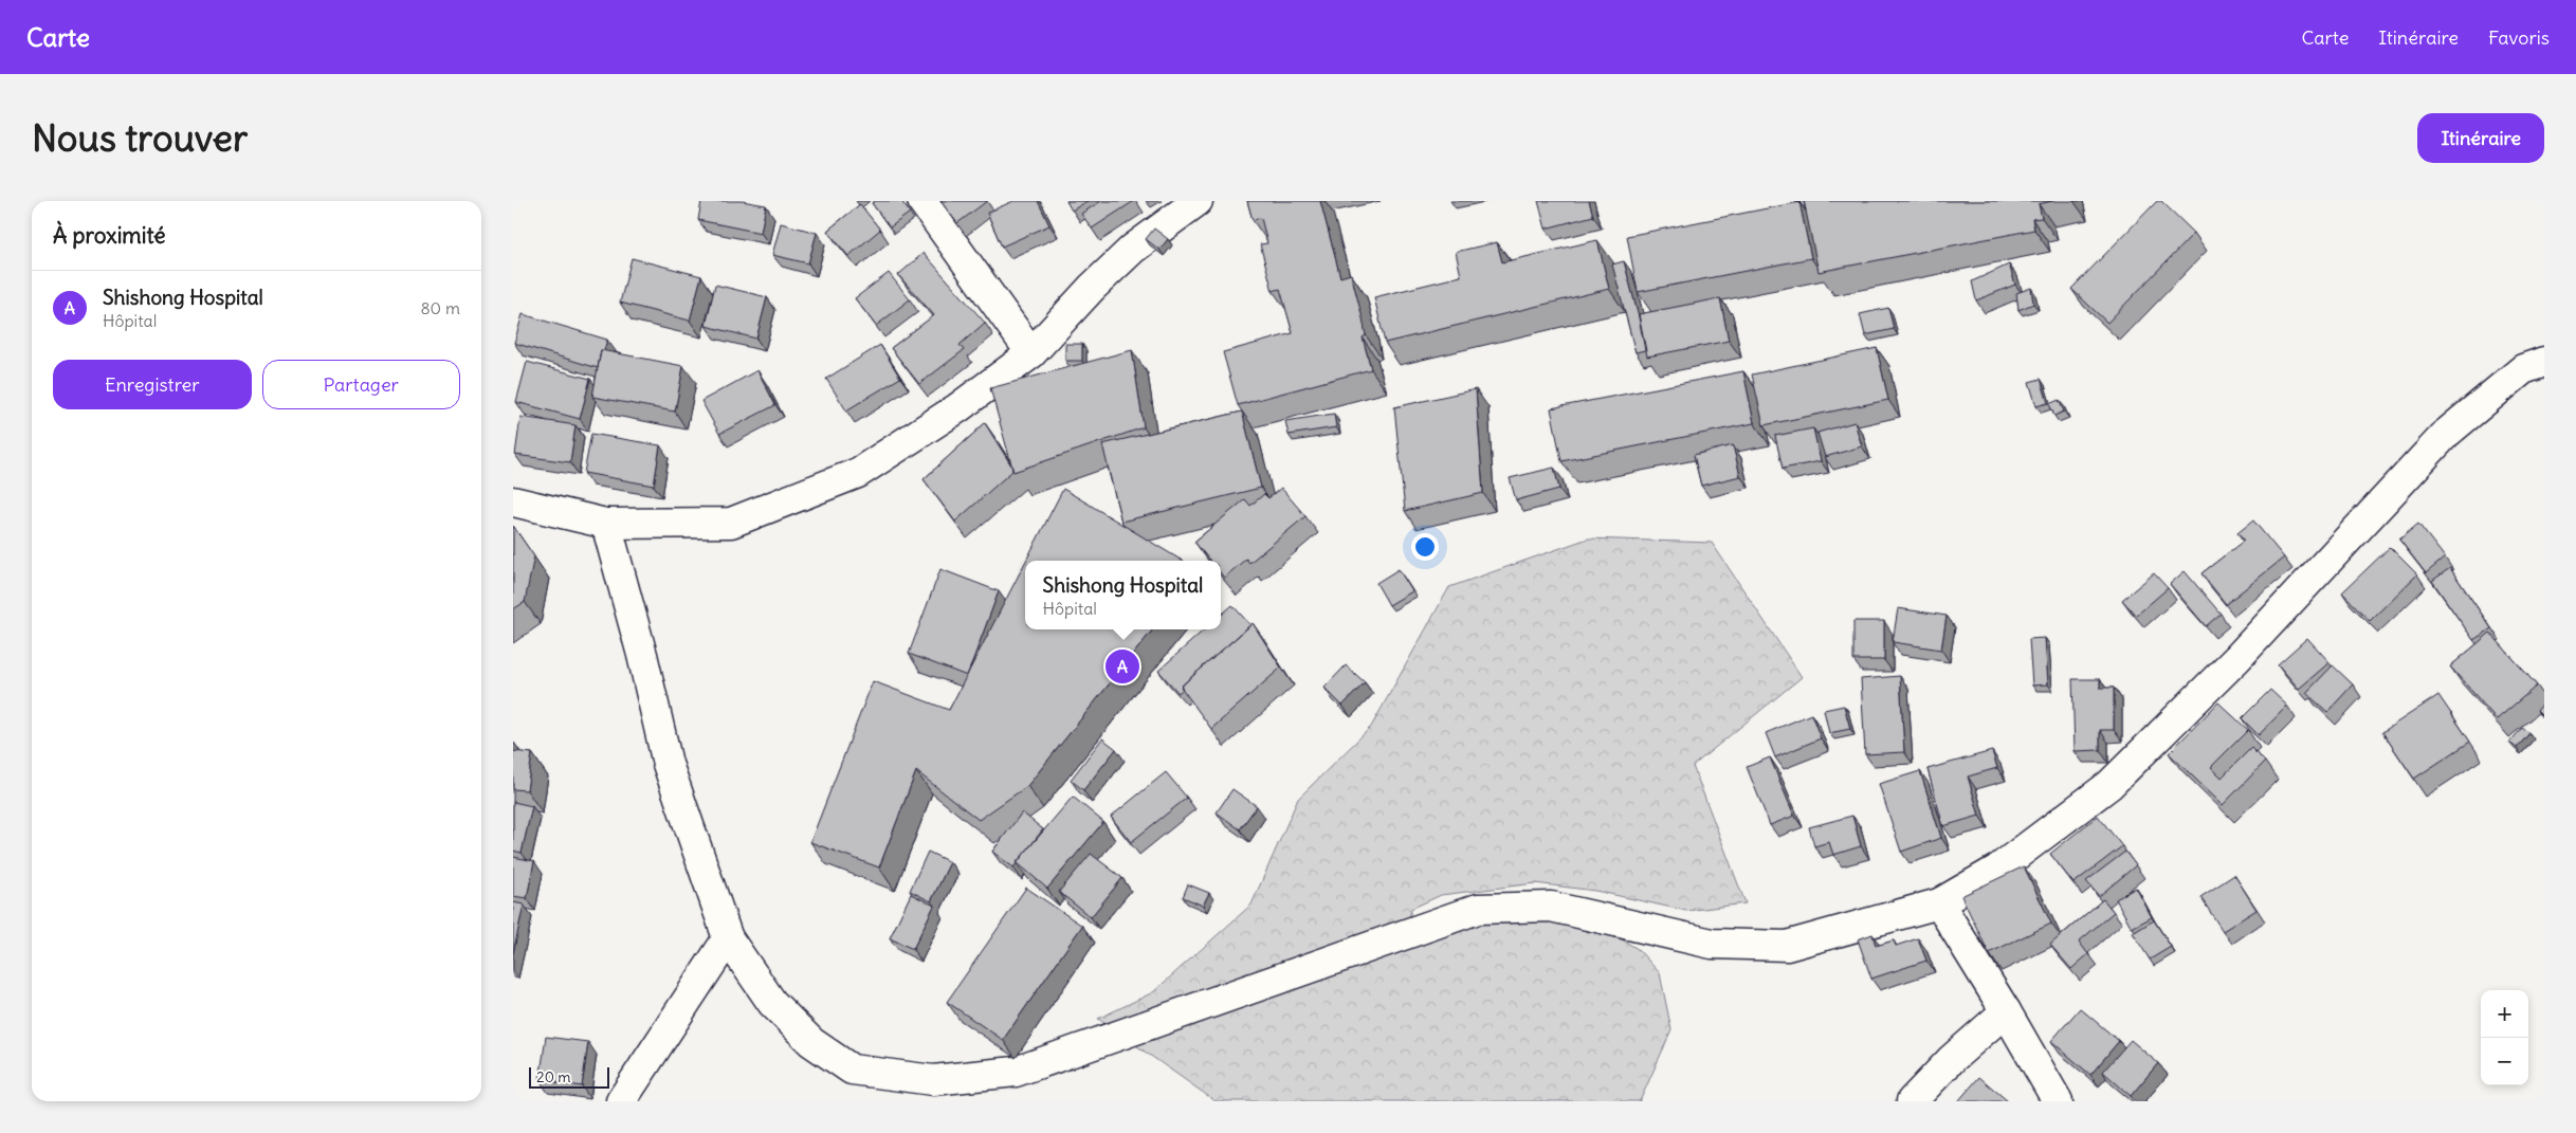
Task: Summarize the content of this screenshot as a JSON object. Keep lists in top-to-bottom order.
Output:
{
  "scale_bar": "20 m",
  "page": {
    "header": "Carte",
    "nav": ["Carte", "Itinéraire", "Favoris"],
    "buttons": [
      "Itinéraire",
      ["Enregistrer", "Partager"]
    ],
    "title": "Nous trouver",
    "heading": "À proximité",
    "list": [
      {
        "mark": "A",
        "name": "Shishong Hospital",
        "note": "Hôpital",
        "value": "80 m"
      }
    ],
    "popup": ["Shishong Hospital", "Hôpital"],
    "pins": "A",
    "map_buttons": ["+", "−"],
    "scale": "20 m"
  }
}
